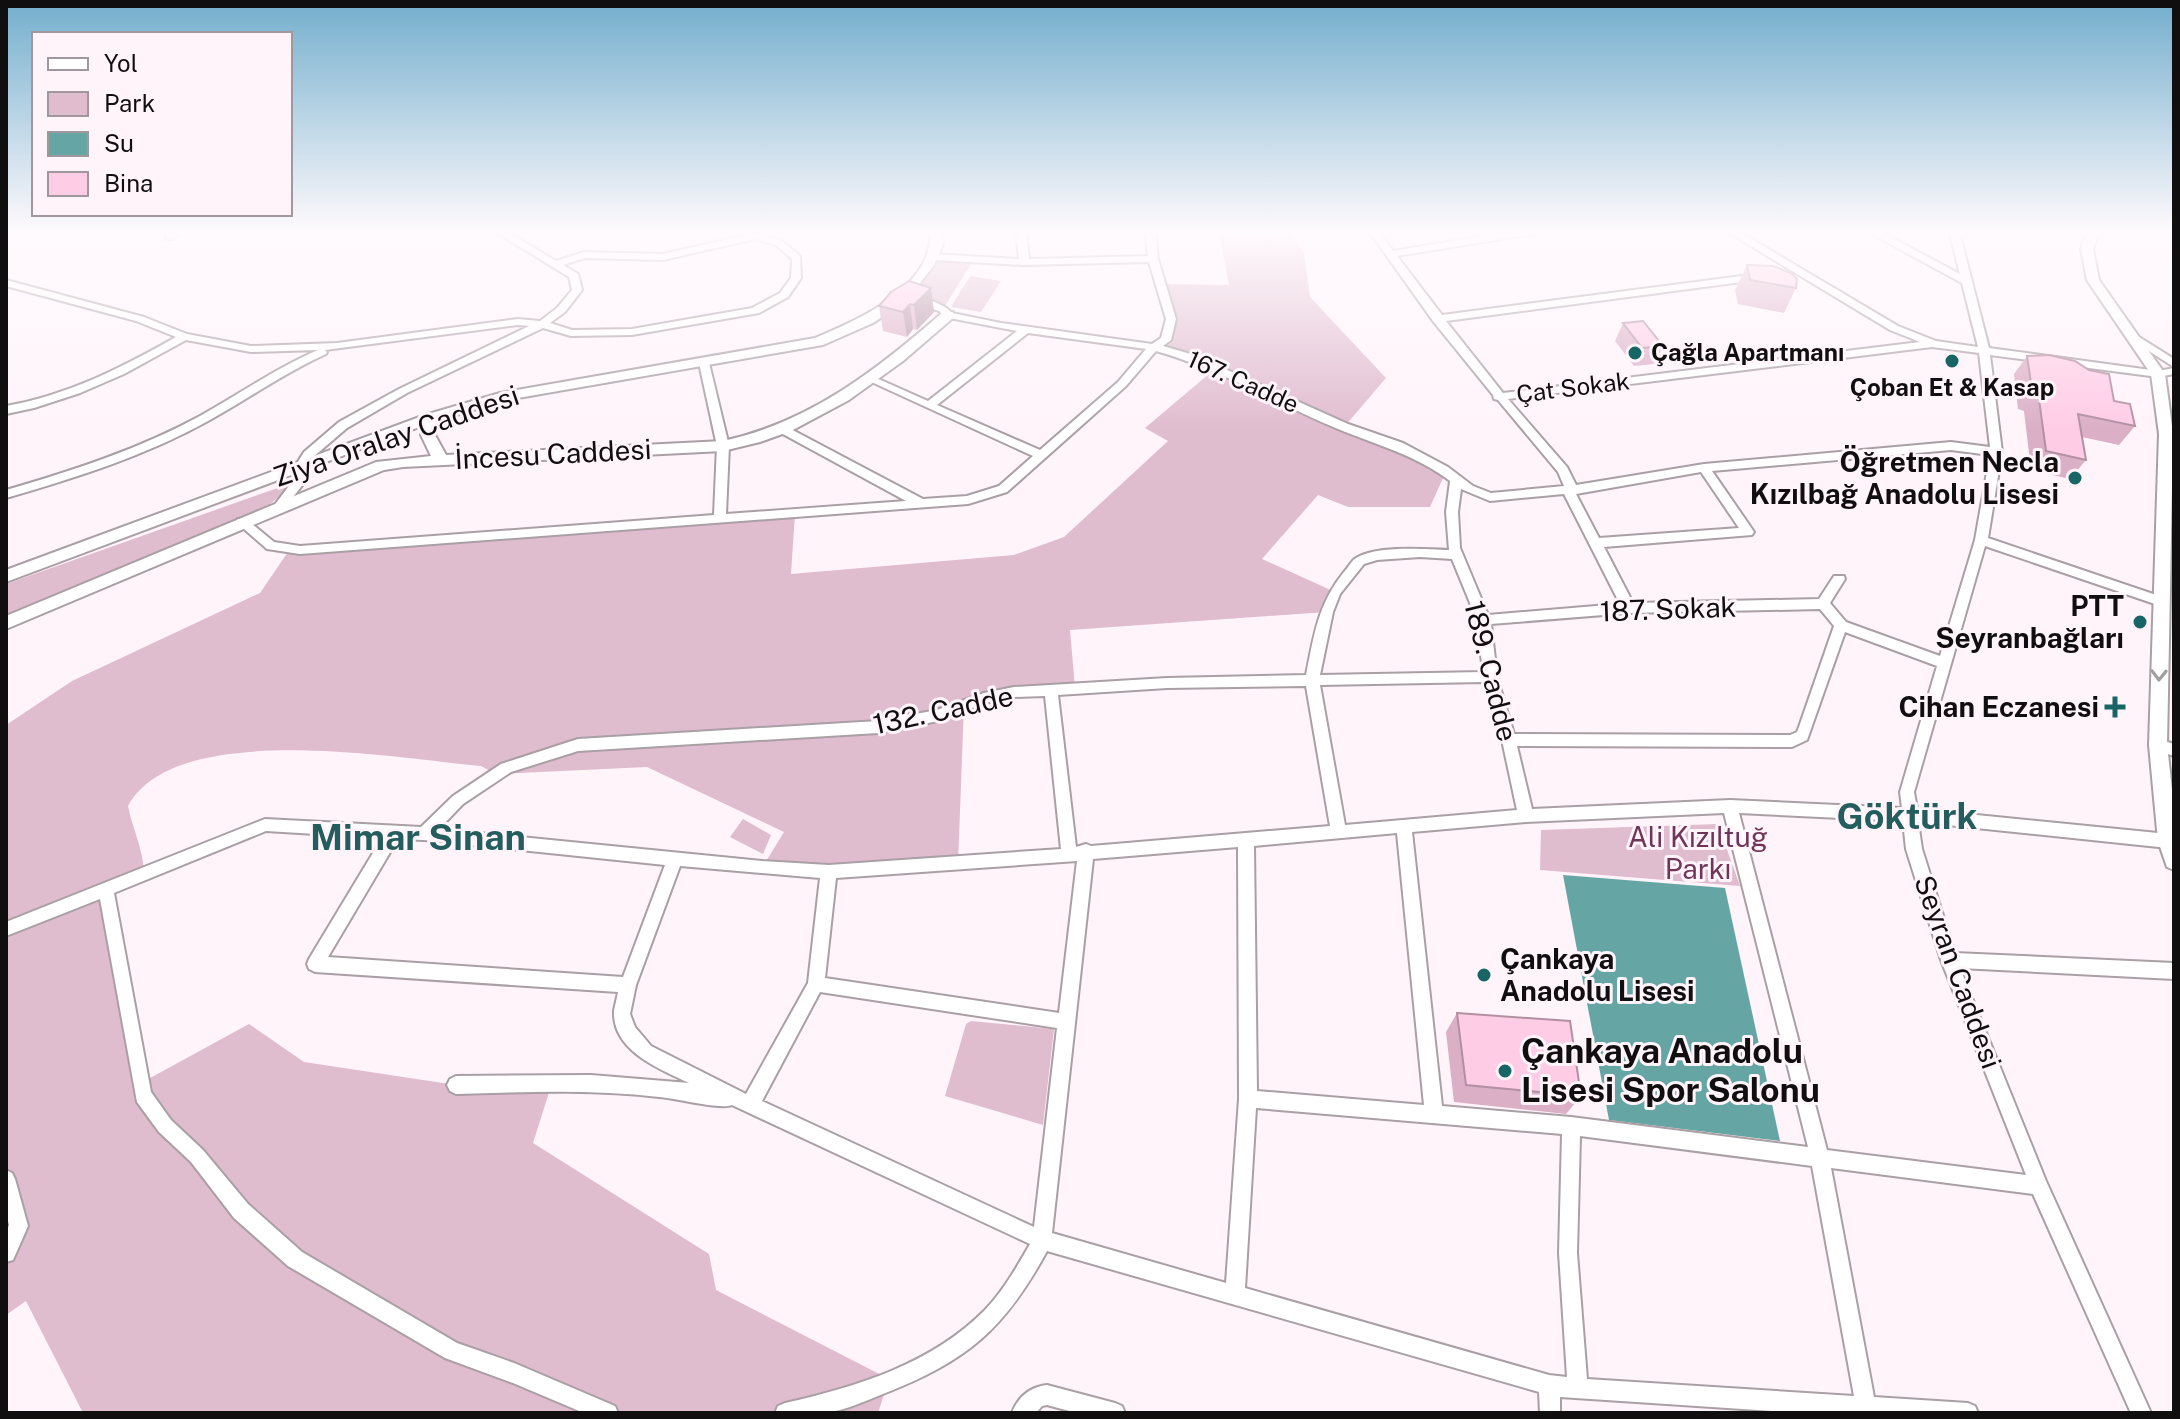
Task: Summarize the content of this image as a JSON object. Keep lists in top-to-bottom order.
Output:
{
  "streets": {
    "main road": ["Ziya Oralay Caddesi", "İncesu Caddesi"],
    "street": [
      "167. Cadde",
      "Çat Sokak",
      "187. Sokak",
      "189. Cadde",
      "132. Cadde",
      "Seyran Caddesi"
    ]
  },
  "crossings": [
    ["167. Cadde", "İncesu Caddesi"],
    ["167. Cadde", "189. Cadde"],
    ["167. Cadde", "Seyran Caddesi"],
    ["187. Sokak", "189. Cadde"],
    ["189. Cadde", "132. Cadde"]
  ],
  "districts": ["Göktürk", "Mimar Sinan"],
  "parks": ["Ali Kızıltuğ Parkı"],
  "places": {
    "other": [
      "Çağla Apartmanı",
      "Çoban Et & Kasap",
      "Öğretmen Necla Kızılbağ Anadolu Lisesi",
      "PTT Seyranbağları",
      "Çankaya Anadolu Lisesi",
      "Çankaya Anadolu Lisesi Spor Salonu"
    ],
    "health": ["Cihan Eczanesi"]
  },
  "legend": [
    "Yol",
    "Park",
    "Su",
    "Bina"
  ]
}
